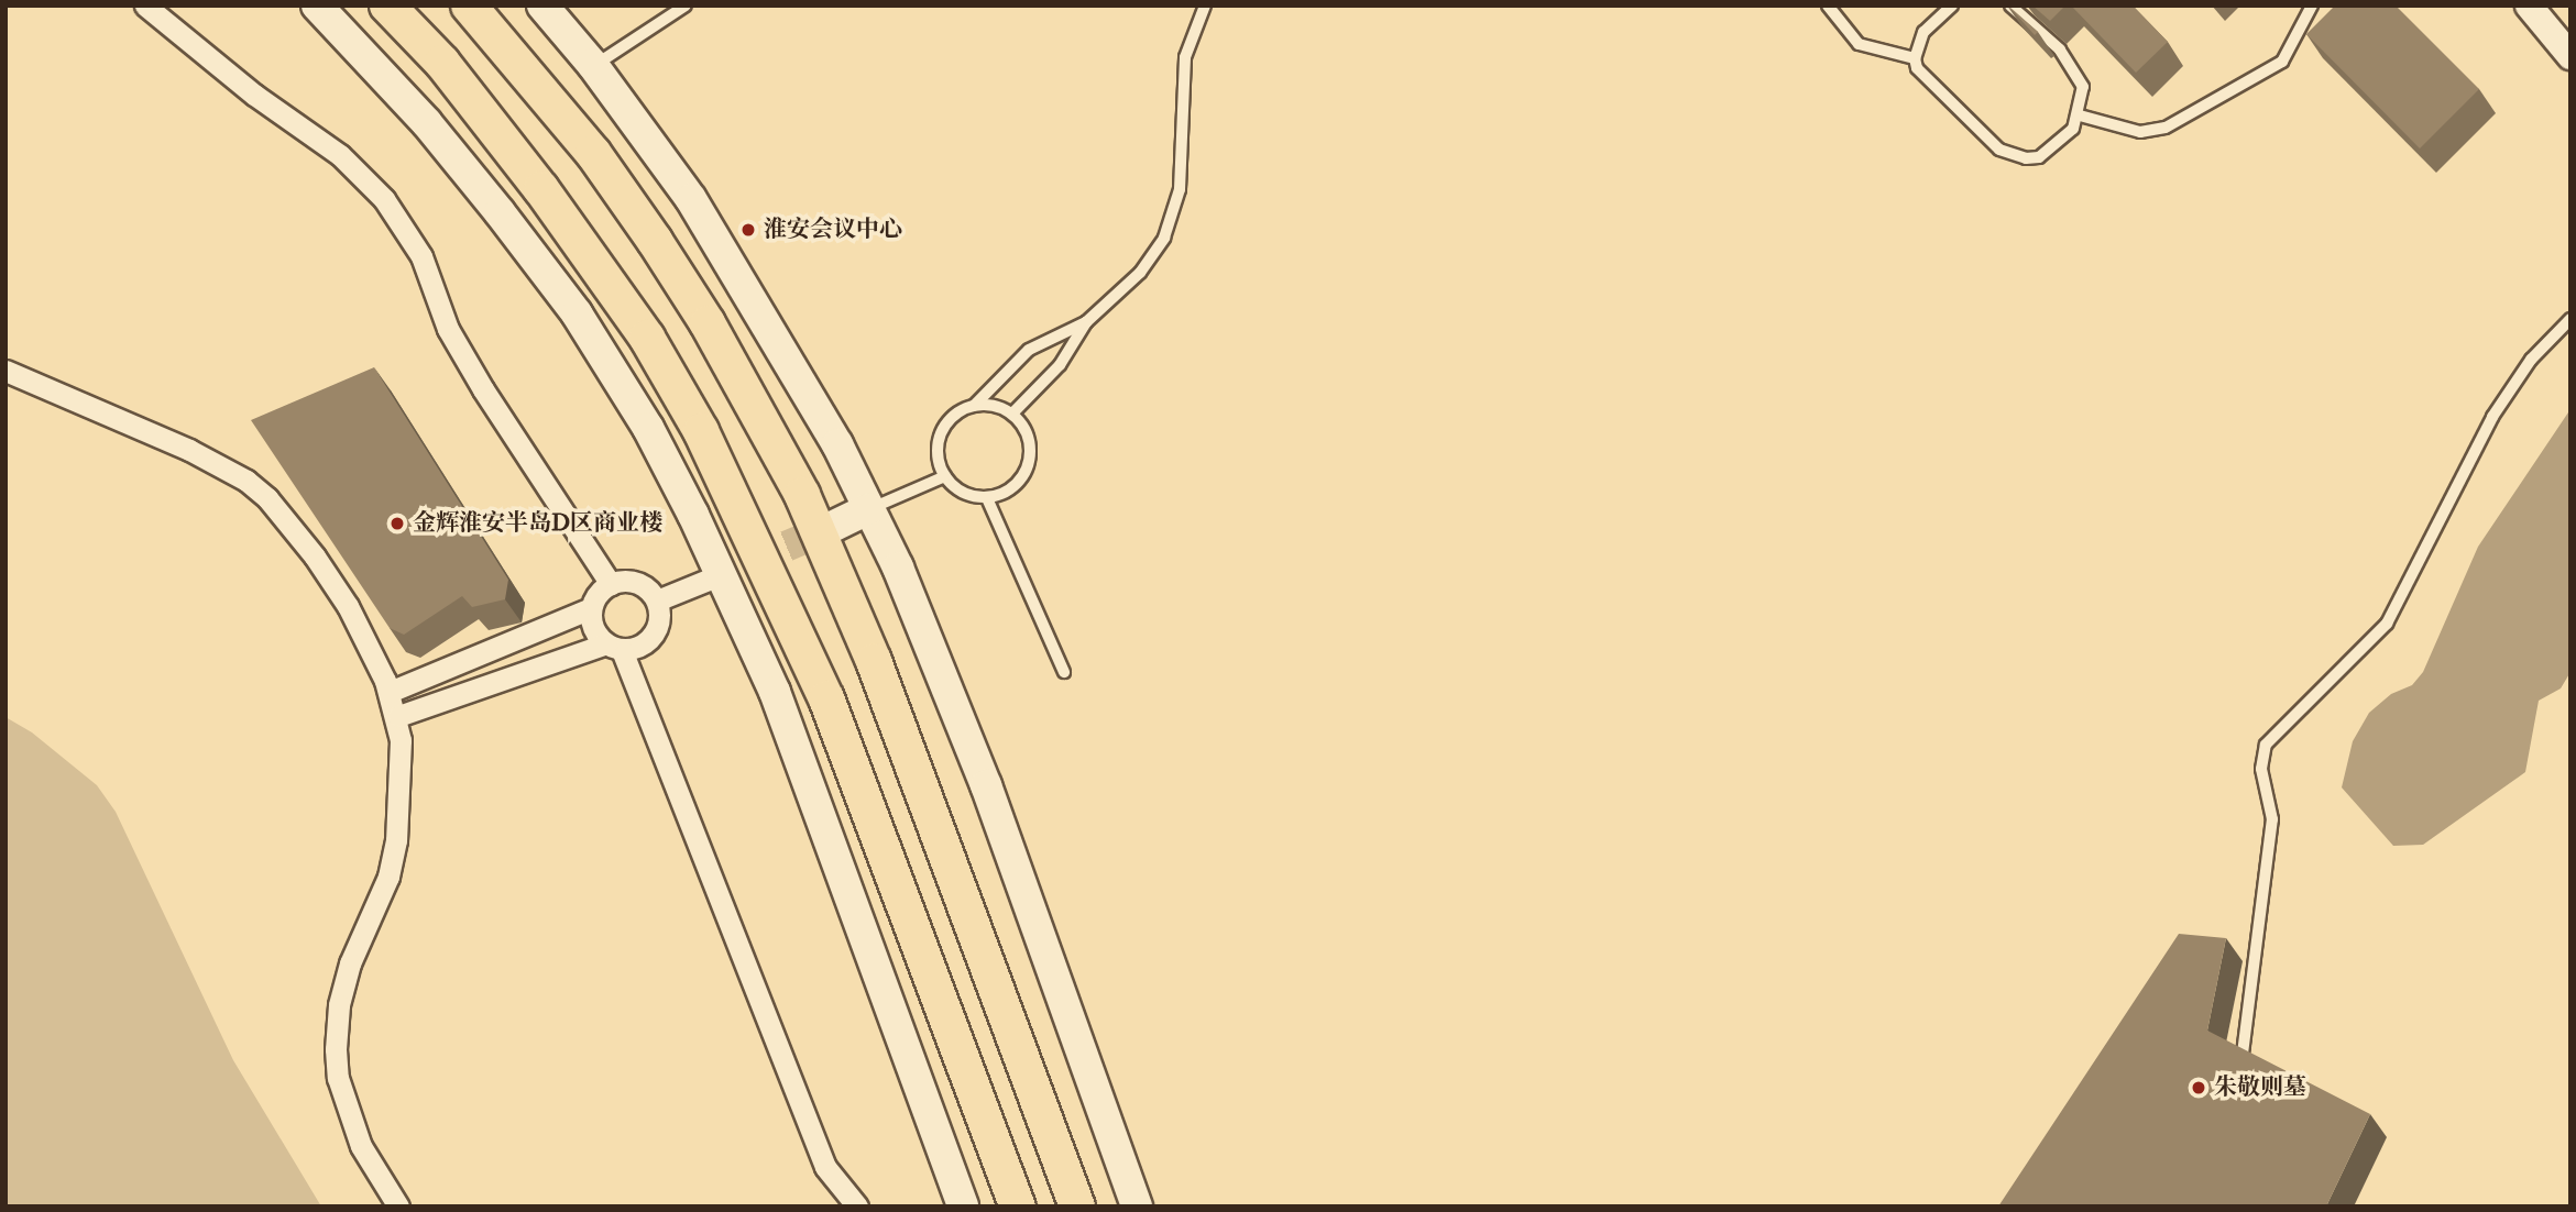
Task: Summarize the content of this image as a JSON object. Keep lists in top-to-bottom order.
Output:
{
  "places": ["淮安会议中心", "金辉淮安半岛D区商业楼", "朱敬则墓"]
}
